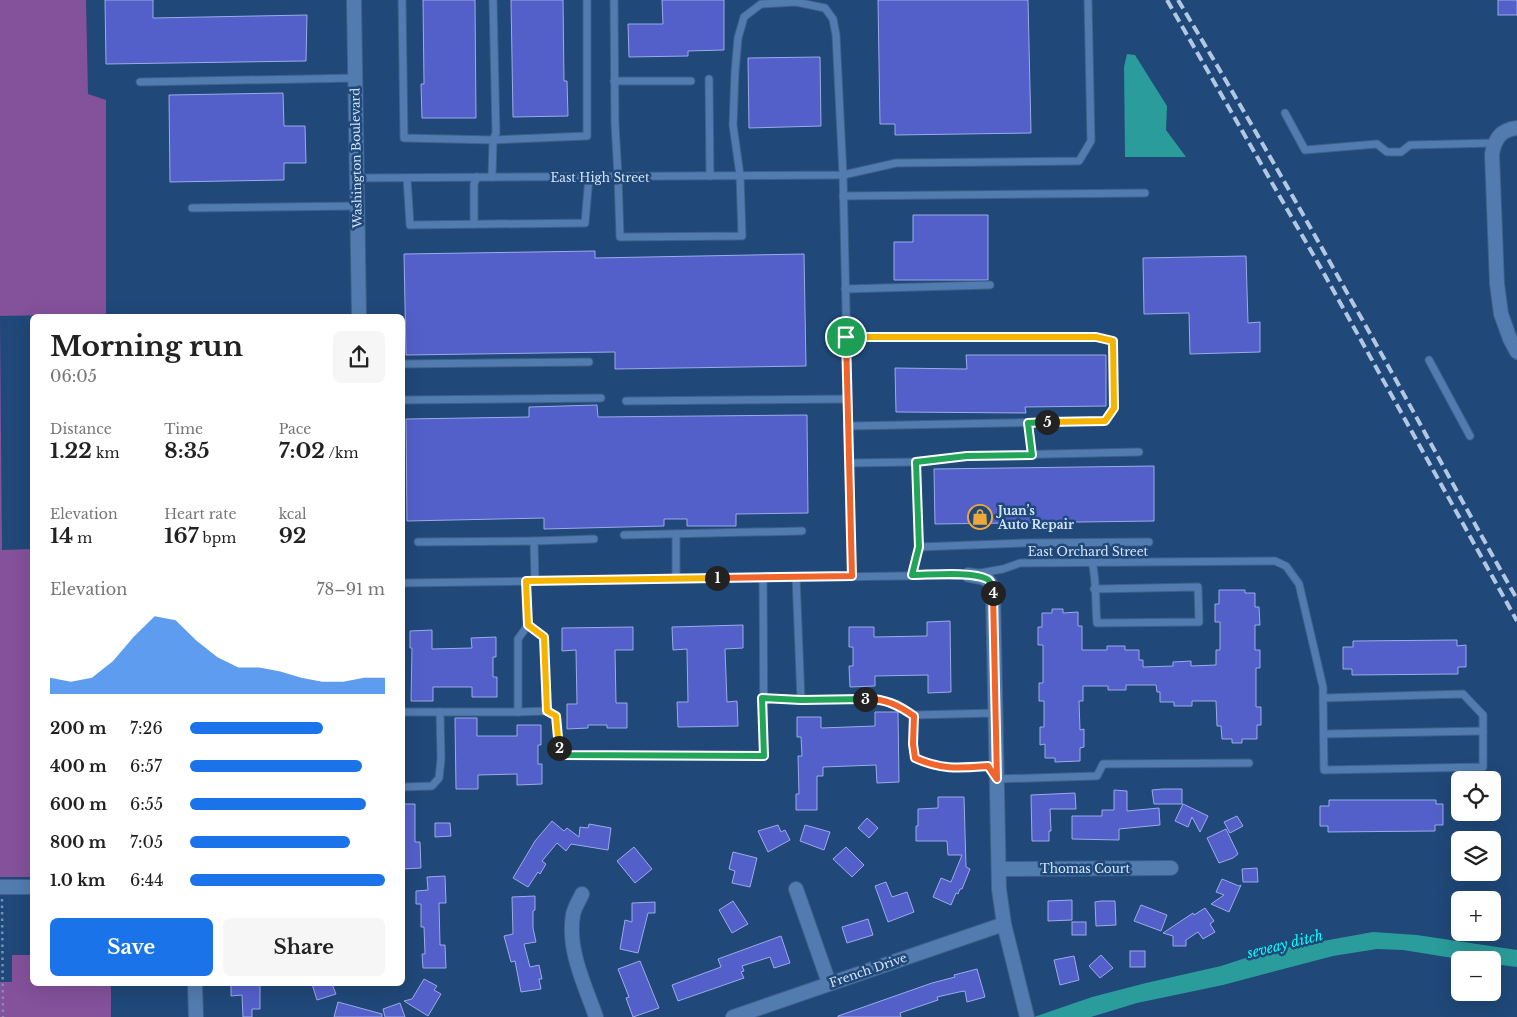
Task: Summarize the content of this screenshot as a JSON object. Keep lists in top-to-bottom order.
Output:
{
  "streets": {
    "street": ["Washington Boulevard", "Thomas Court", "French Drive"],
    "lane": ["East High Street", "East Orchard Street"]
  },
  "crossings": [
    ["Washington Boulevard", "East High Street"]
  ],
  "water": ["seveay ditch"],
  "places": {
    "shop": ["Juan’s Auto Repair"]
  },
  "page": {
    "heading": ["Morning run", "06:05"],
    "stats": [
      ["Distance", "1.22 km"],
      ["Time", "8:35"],
      ["Pace", "7:02 /km"],
      ["Elevation", "14 m"],
      ["Heart rate", "167 bpm"],
      ["kcal", "92"]
    ],
    "pins": [
      "5",
      "1",
      "4",
      "3",
      "2"
    ],
    "chart": ["Elevation", "78–91 m"],
    "list": [
      {
        "name": "200 m",
        "note": "7:26"
      },
      {
        "name": "400 m",
        "note": "6:57"
      },
      {
        "name": "600 m",
        "note": "6:55"
      },
      {
        "name": "800 m",
        "note": "7:05"
      },
      {
        "name": "1.0 km",
        "note": "6:44"
      }
    ],
    "map_buttons": ["+", "−"],
    "buttons": ["Save", "Share"]
  }
}
